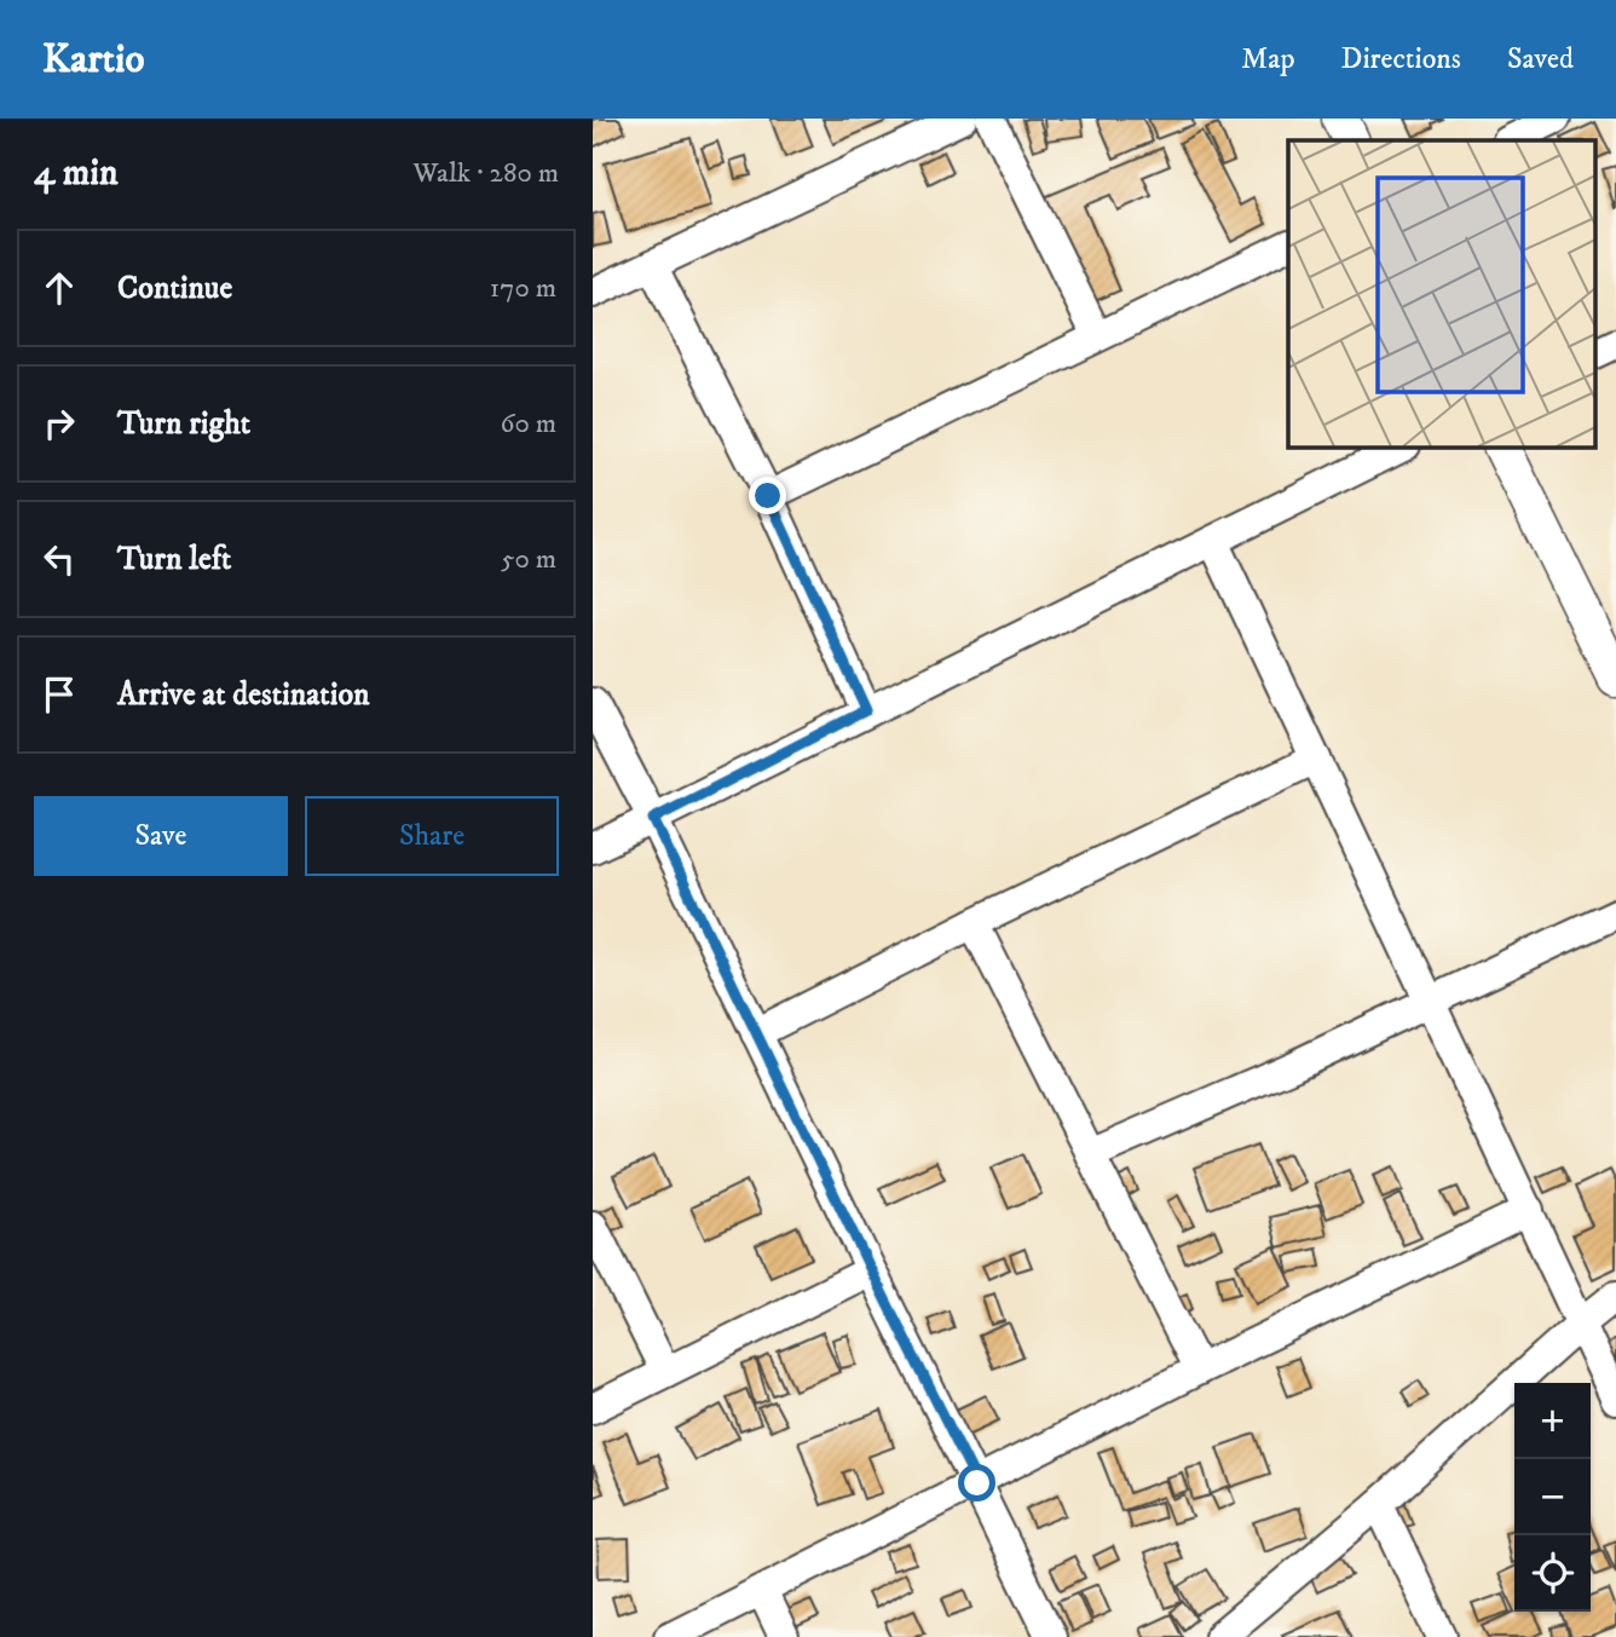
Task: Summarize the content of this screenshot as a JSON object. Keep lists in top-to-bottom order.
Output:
{
  "page": {
    "header": "Kartio",
    "nav": ["Map", "Directions", "Saved"],
    "heading": ["4 min", "Walk · 280 m"],
    "list": [
      ["Continue", "170 m"],
      ["Turn right", "60 m"],
      ["Turn left", "50 m"],
      "Arrive at destination"
    ],
    "buttons": ["Save", "Share"],
    "map_buttons": ["+", "−"]
  }
}
